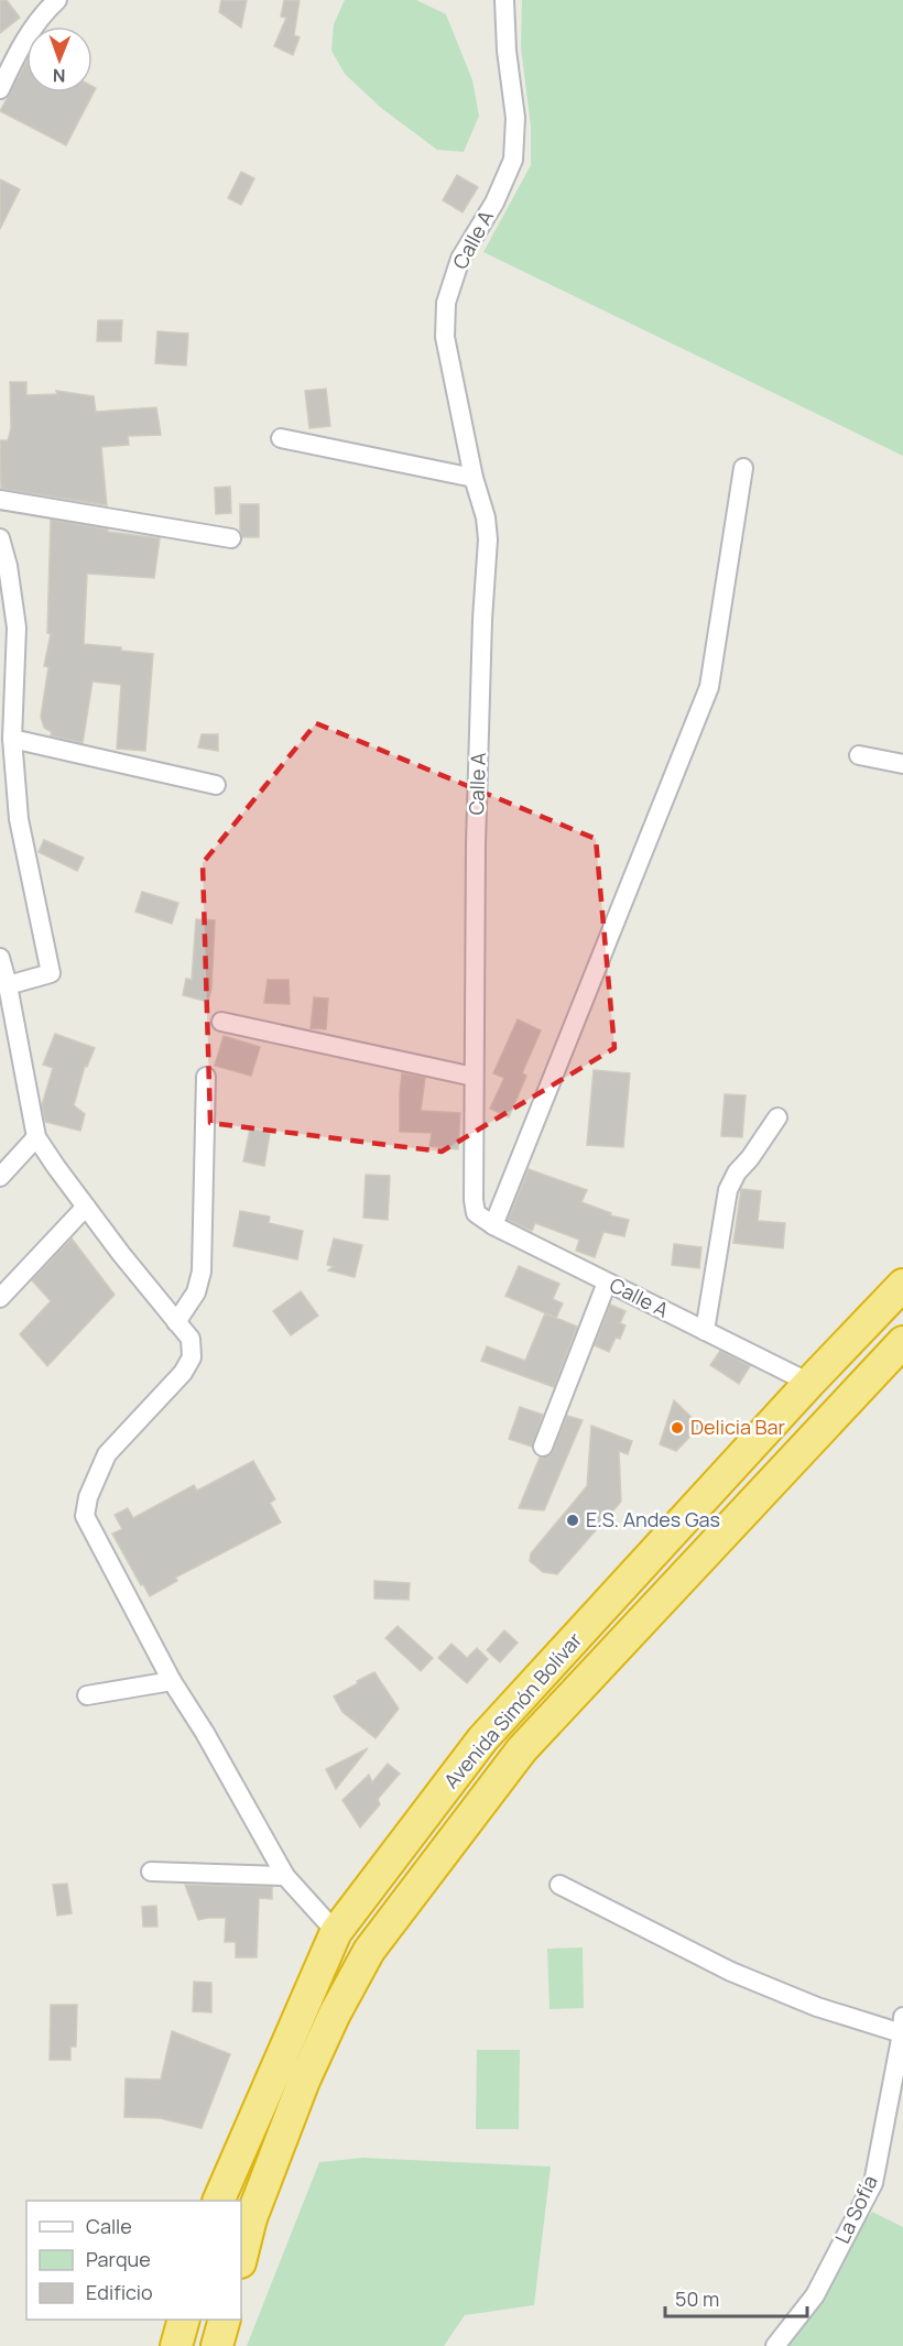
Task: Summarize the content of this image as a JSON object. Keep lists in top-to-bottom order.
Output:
{
  "streets": {
    "highway": ["Avenida Simón Bolívar"],
    "street": ["Calle A", "La Sofía"]
  },
  "crossings": [
    ["Calle A", "Avenida Simón Bolívar"]
  ],
  "places": ["Delicia Bar", "E.S. Andes Gas"],
  "legend": ["Calle", "Parque", "Edificio"],
  "scale_bar": "50 m",
  "north": "bottom"
}
